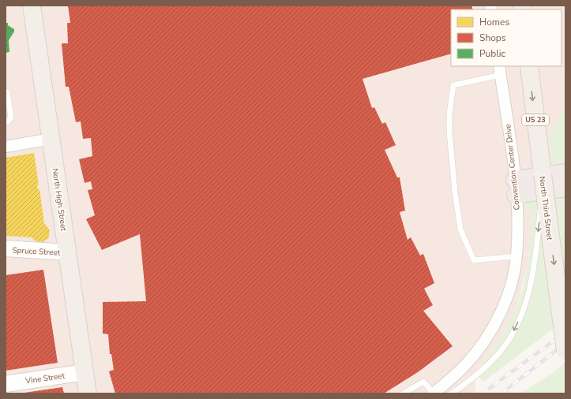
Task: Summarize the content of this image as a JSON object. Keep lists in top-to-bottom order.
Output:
{
  "streets": {
    "main road": ["US 23", "North High Street", "North Third Street"],
    "street": ["Convention Center Drive", "Spruce Street", "Vine Street"]
  },
  "crossings": [
    ["North High Street", "Spruce Street"],
    ["North High Street", "Vine Street"]
  ],
  "one_way": ["North Third Street"],
  "legend": ["Homes", "Shops", "Public"]
}
